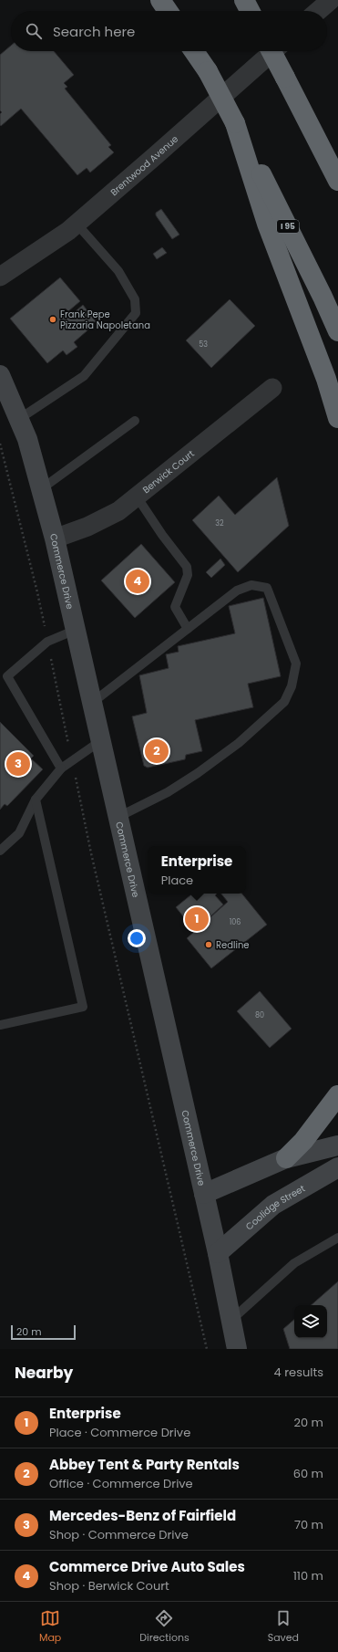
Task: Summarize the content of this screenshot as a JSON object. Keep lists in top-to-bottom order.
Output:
{
  "streets": {
    "highway": ["I 95"],
    "main road": ["Commerce Drive", "Coolidge Street"],
    "street": ["Brentwood Avenue", "Berwick Court"]
  },
  "crossings": [
    ["Berwick Court", "Commerce Drive"],
    ["Commerce Drive", "Coolidge Street"]
  ],
  "places": ["Frank Pepe Pizzaria Napoletana", "Redline"],
  "house_numbers": [
    "53",
    "32",
    "106",
    "80"
  ],
  "scale_bar": "20 m",
  "page": {
    "search": "Search here",
    "pins": [
      "4",
      "2",
      "3",
      "1"
    ],
    "popup": ["Enterprise", "Place"],
    "scale": "20 m",
    "heading": ["Nearby", "4 results"],
    "list": [
      {
        "mark": "1",
        "name": "Enterprise",
        "note": "Place · Commerce Drive",
        "value": "20 m"
      },
      {
        "mark": "2",
        "name": "Abbey Tent & Party Rentals",
        "note": "Office · Commerce Drive",
        "value": "60 m"
      },
      {
        "mark": "3",
        "name": "Mercedes-Benz of Fairfield",
        "note": "Shop · Commerce Drive",
        "value": "70 m"
      },
      {
        "mark": "4",
        "name": "Commerce Drive Auto Sales",
        "note": "Shop · Berwick Court",
        "value": "110 m"
      }
    ],
    "nav": ["Map", "Directions", "Saved"]
  }
}
